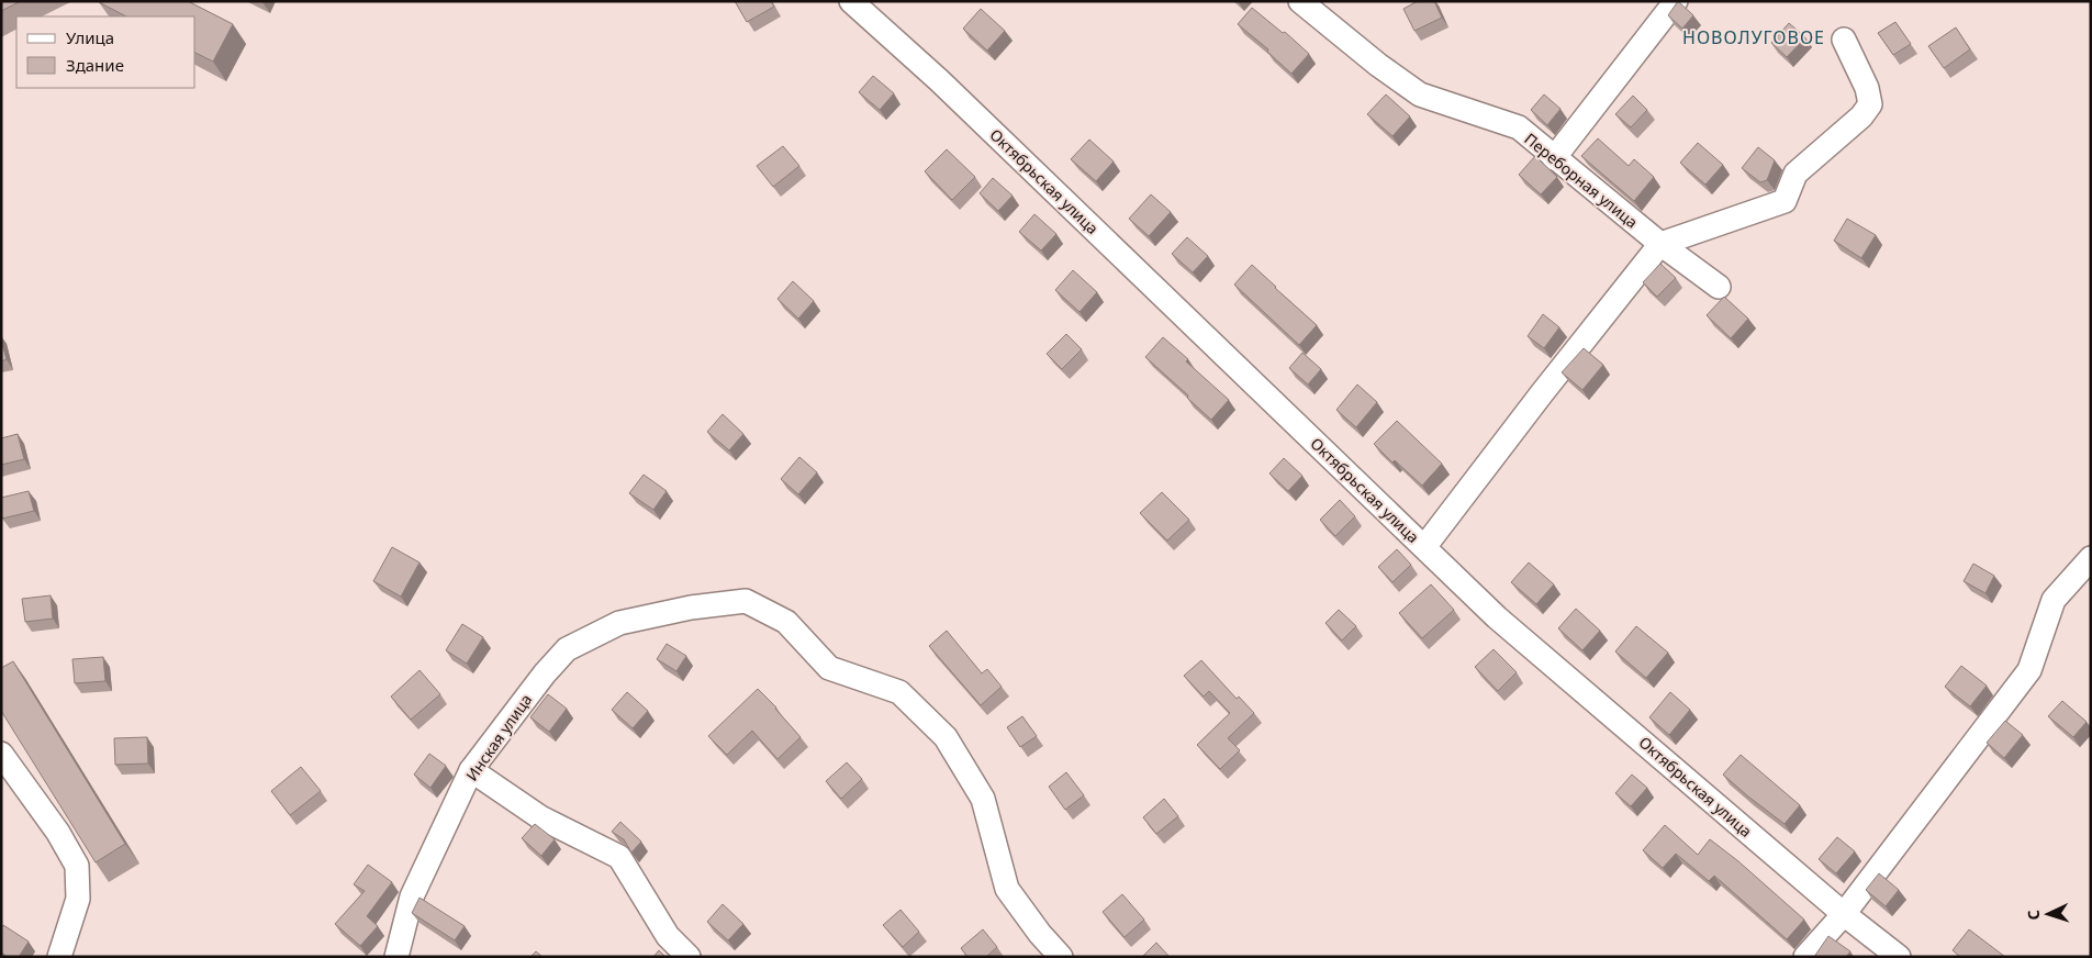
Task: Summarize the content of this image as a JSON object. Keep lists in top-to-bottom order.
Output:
{
  "streets": {
    "street": ["Переборная улица", "Октябрьская улица", "Инская улица"]
  },
  "districts": ["НОВОЛУГОВОЕ"],
  "legend": ["Улица", "Здание"],
  "north": "left"
}
